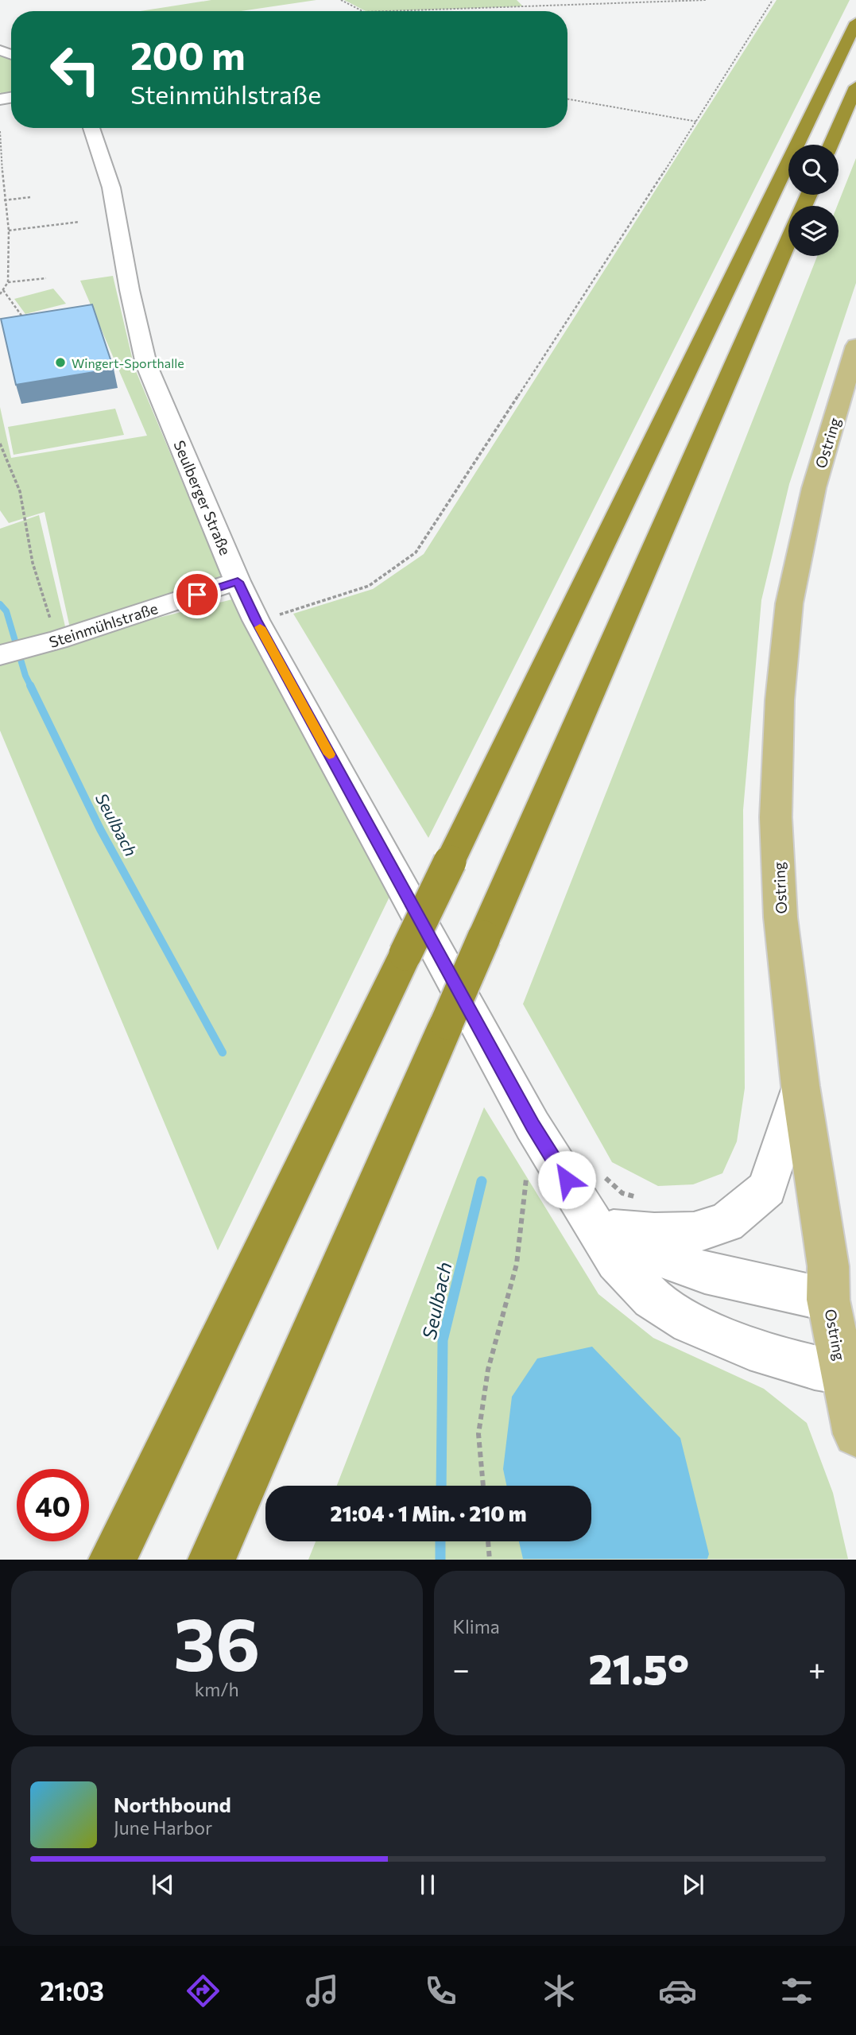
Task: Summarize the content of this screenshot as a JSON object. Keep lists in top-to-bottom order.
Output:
{
  "streets": {
    "main road": ["Ostring"],
    "street": ["Seulberger Straße", "Steinmühlstraße"]
  },
  "crossings": [
    ["Ostring", "Seulberger Straße"],
    ["Seulberger Straße", "Steinmühlstraße"]
  ],
  "water": ["Seulbach"],
  "places": ["Wingert-Sporthalle"],
  "page": {
    "turn": ["200 m", "Steinmühlstraße"],
    "limit": "40",
    "trip": "21:04 · 1 Min. · 210 m",
    "tile": [
      ["36", "km/h"],
      "Klima"
    ],
    "heat": ["−", "21.5°", "+"],
    "song": ["Northbound", "June Harbor"],
    "tabs": "21:03"
  }
}
